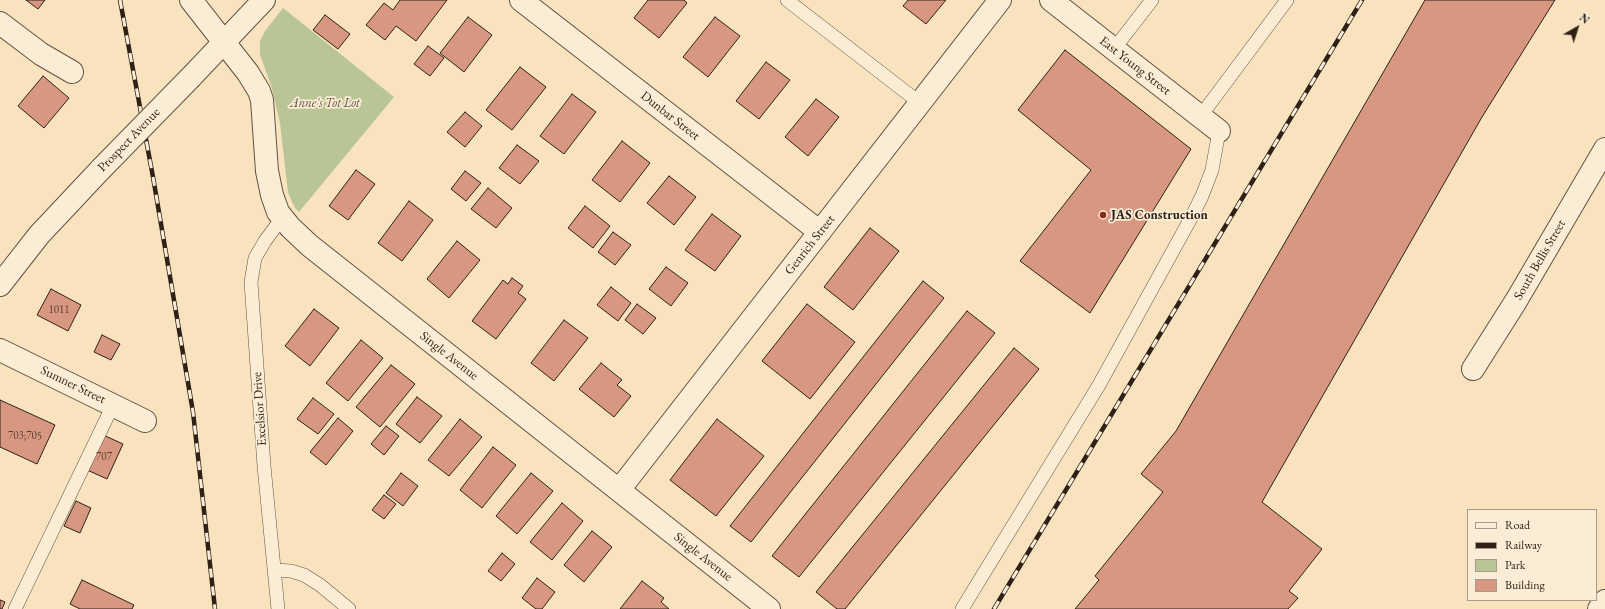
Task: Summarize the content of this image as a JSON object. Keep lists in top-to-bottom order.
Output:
{
  "streets": {
    "street": [
      "East Young Street",
      "Dunbar Street",
      "Prospect Avenue",
      "Genrich Street",
      "South Bellis Street",
      "Single Avenue",
      "Sumner Street"
    ],
    "lane": ["Excelsior Drive"]
  },
  "crossings": [
    ["Dunbar Street", "Genrich Street"],
    ["Prospect Avenue", "Single Avenue"],
    ["Genrich Street", "Single Avenue"],
    ["Single Avenue", "Excelsior Drive"]
  ],
  "parks": ["Anne's Tot Lot"],
  "places": ["JAS Construction"],
  "house_numbers": ["1011", "703;705", "707"],
  "legend": [
    "Road",
    "Railway",
    "Park",
    "Building"
  ],
  "north": "top right"
}
